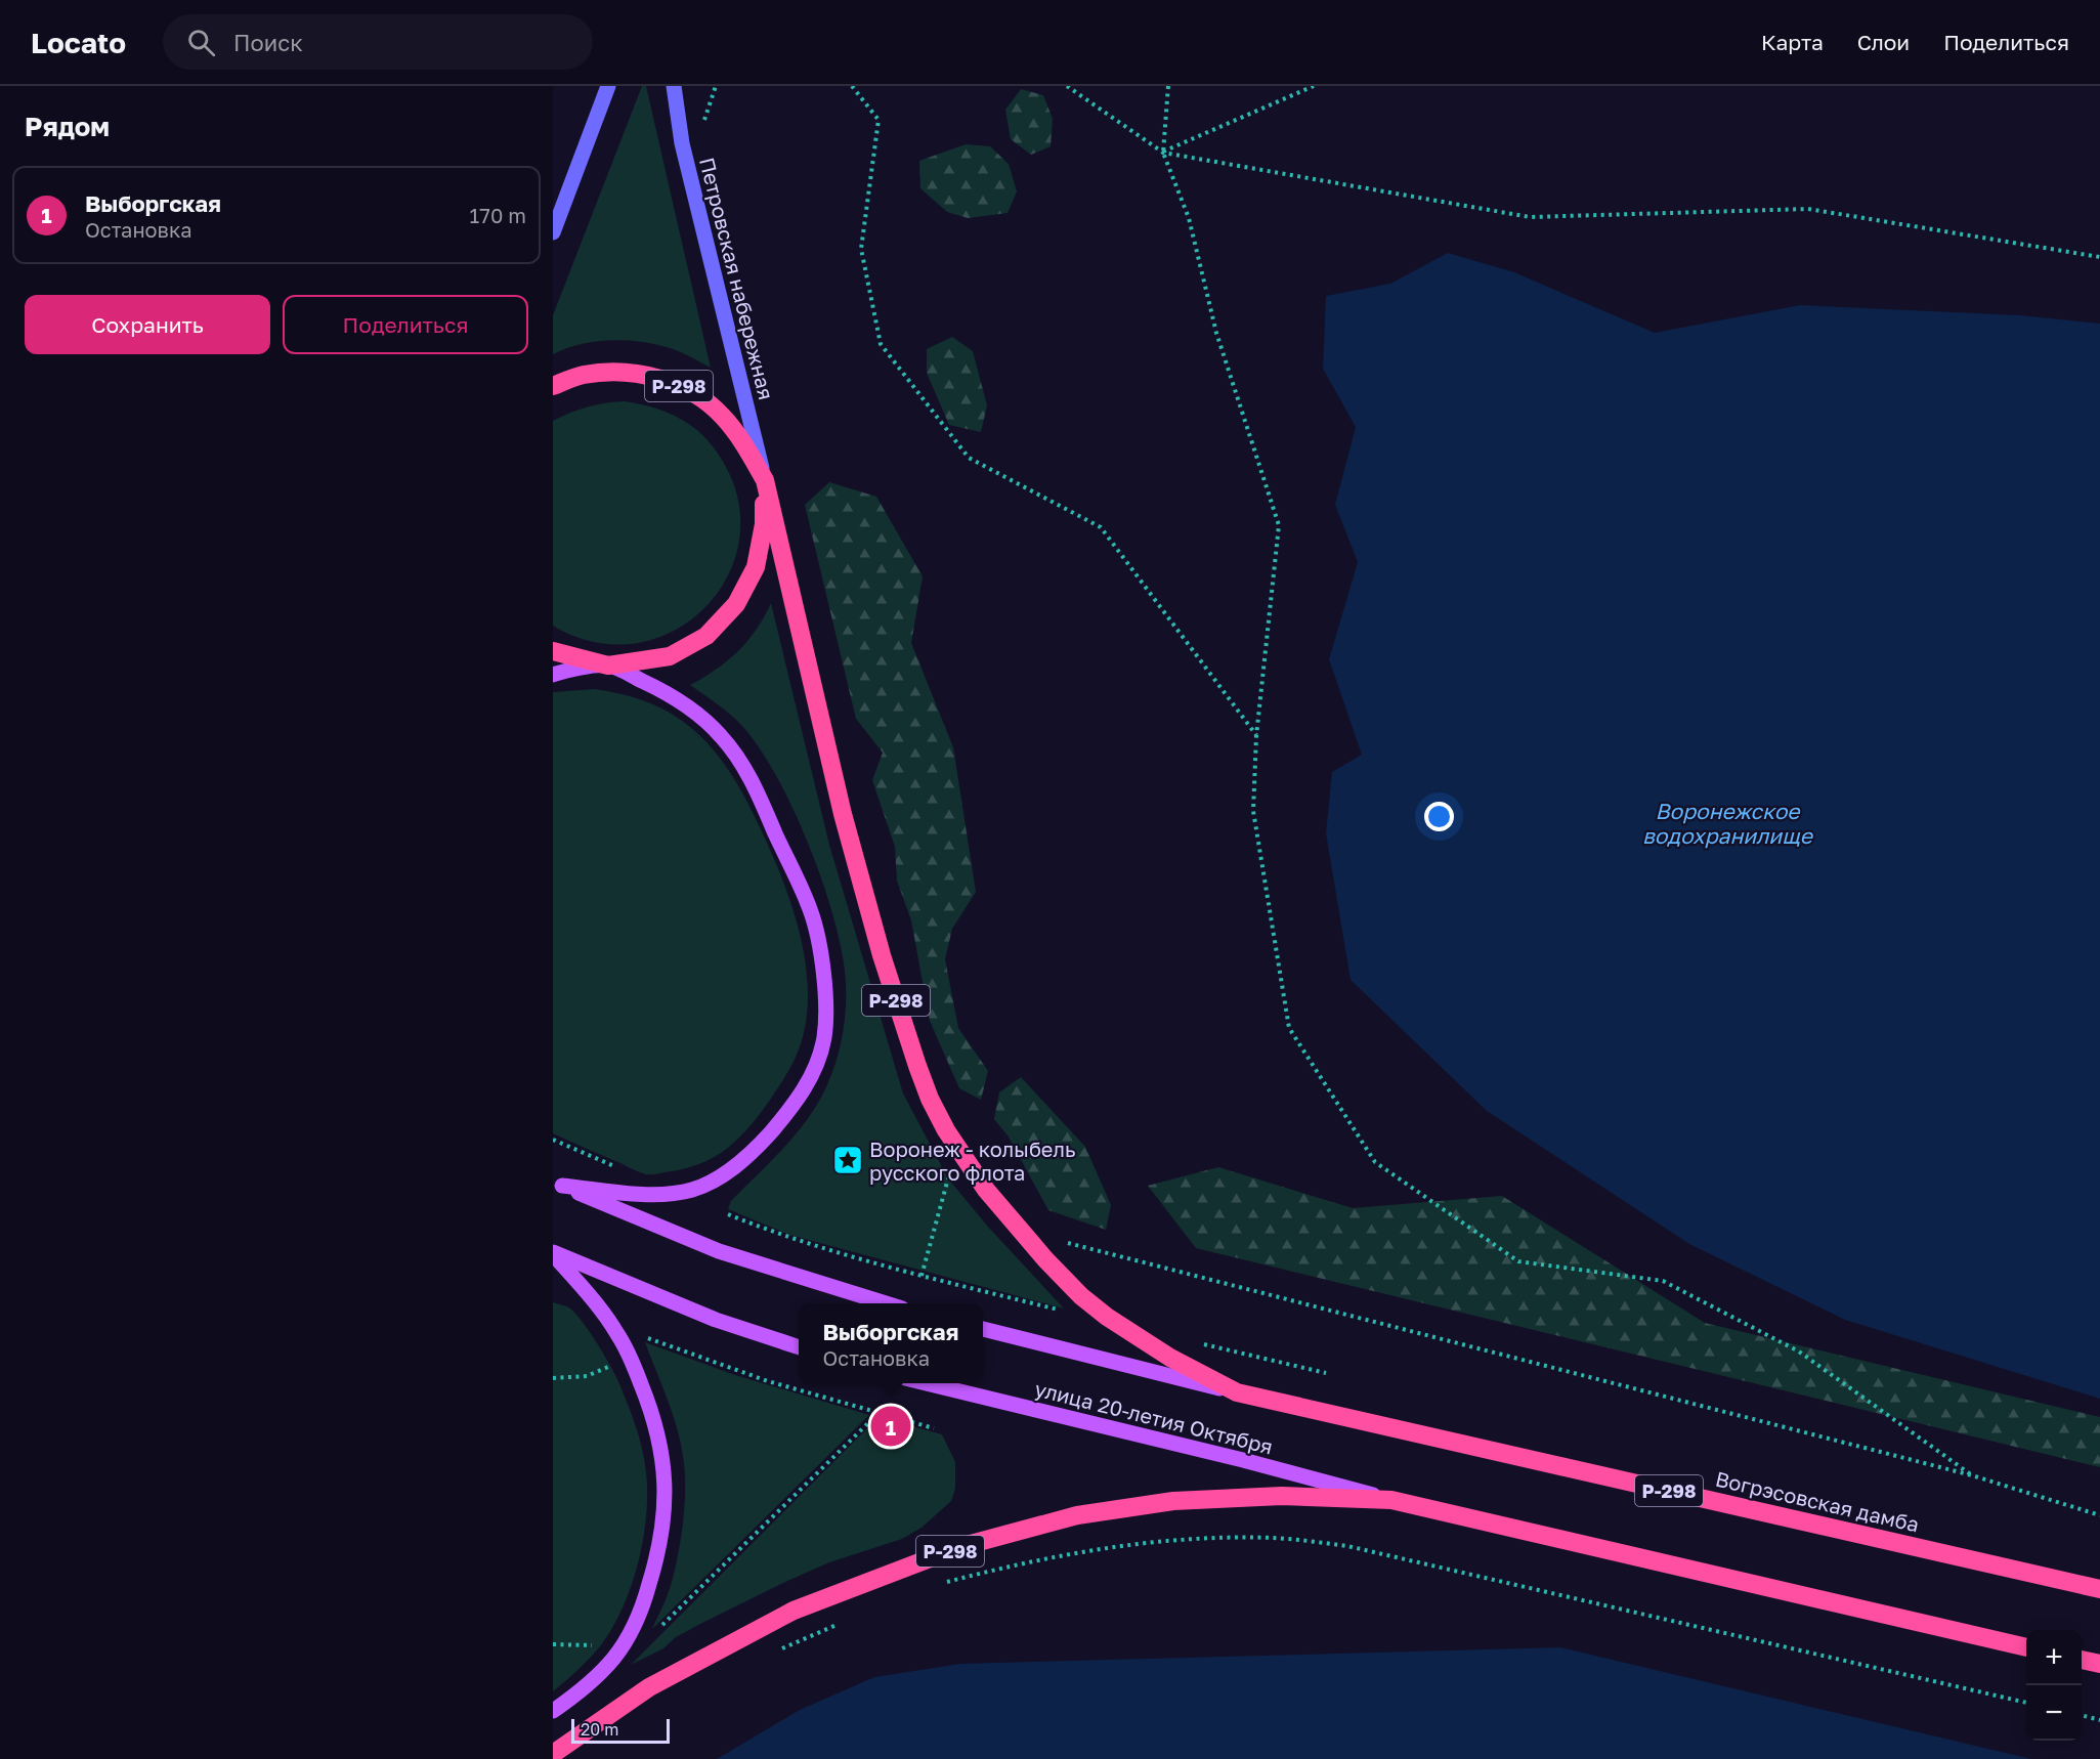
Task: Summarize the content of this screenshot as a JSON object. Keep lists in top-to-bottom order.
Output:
{
  "streets": {
    "highway": ["Р-298", "Вогрэсовская дамба"],
    "main road": ["Петровская набережная", "улица 20-летия Октября"]
  },
  "crossings": [
    ["Петровская набережная", "Р-298"],
    ["Р-298", "улица 20-летия Октября"],
    ["Р-298", "Вогрэсовская дамба"]
  ],
  "water": ["Воронежское водохранилище"],
  "places": {
    "place": ["Воронеж - колыбель русского флота"]
  },
  "scale_bar": "20 m",
  "page": {
    "header": "Locato",
    "search": "Поиск",
    "nav": ["Карта", "Слои", "Поделиться"],
    "heading": "Рядом",
    "list": [
      {
        "mark": "1",
        "name": "Выборгская",
        "note": "Остановка",
        "value": "170 m"
      }
    ],
    "buttons": ["Сохранить", "Поделиться"],
    "popup": ["Выборгская", "Остановка"],
    "pins": "1",
    "map_buttons": ["+", "−"],
    "scale": "20 m"
  }
}
